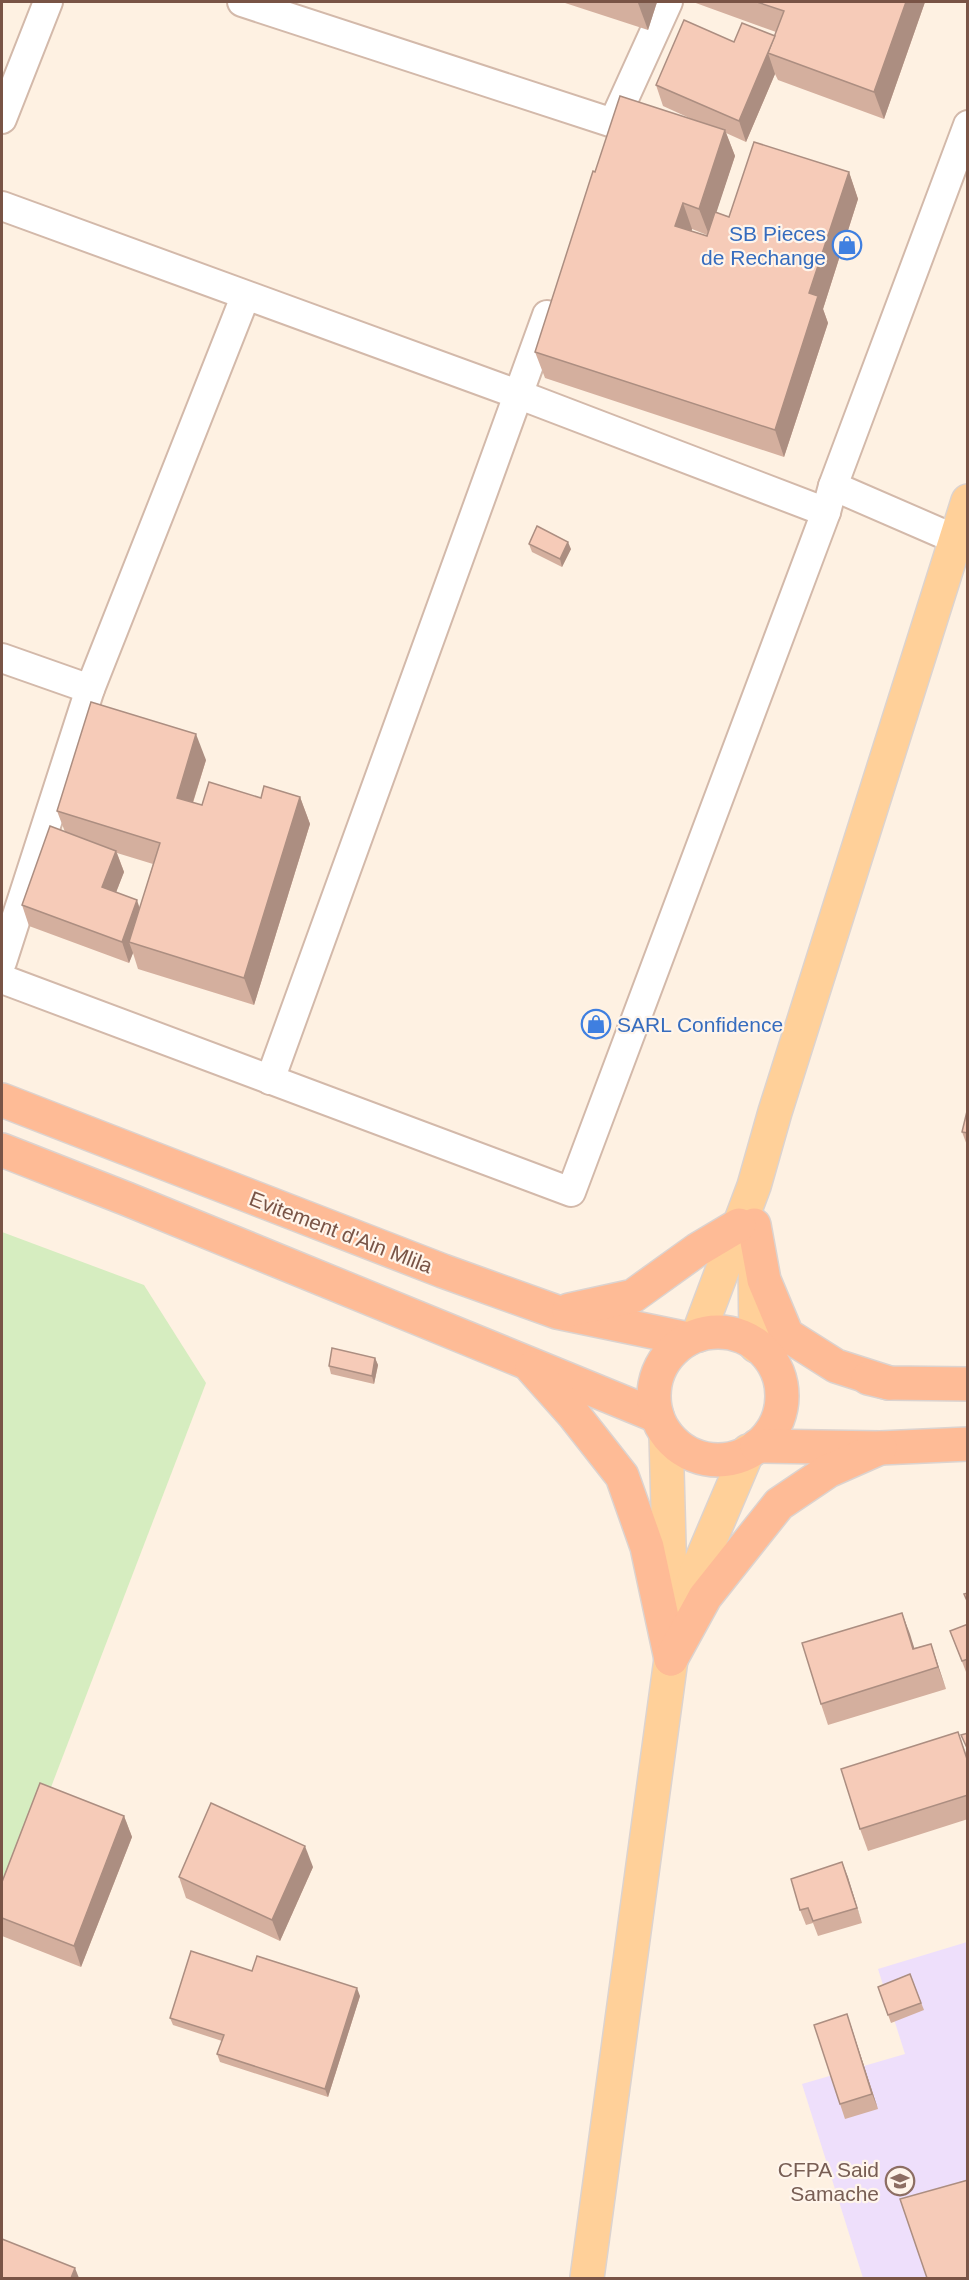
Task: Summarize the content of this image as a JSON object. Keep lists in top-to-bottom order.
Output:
{
  "streets": {
    "highway": ["Evitement d'Ain Mlila"]
  },
  "places": {
    "shop": ["SB Pieces de Rechange", "SARL Confidence"],
    "school or university": ["CFPA Said Samache"]
  }
}
